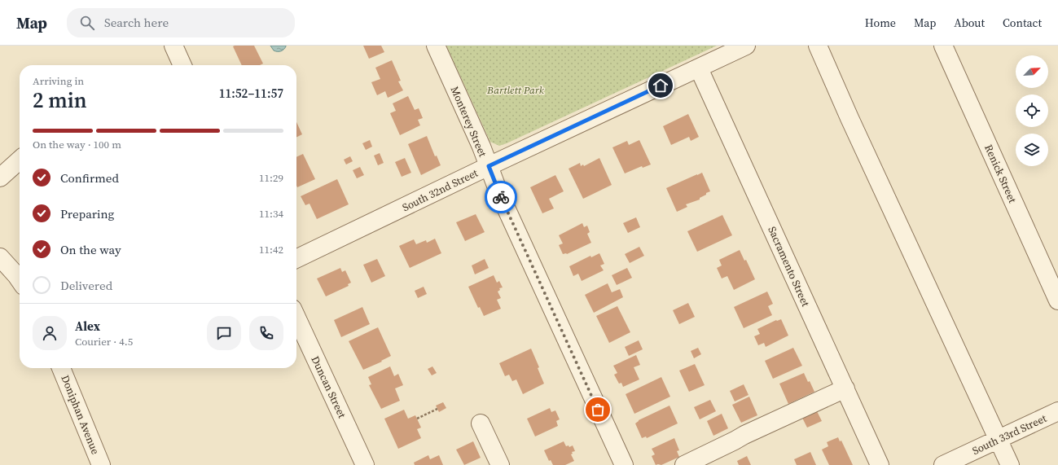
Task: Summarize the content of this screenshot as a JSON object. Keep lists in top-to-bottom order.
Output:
{
  "streets": {
    "street": [
      "Monterey Street",
      "Renick Street",
      "South 32nd Street",
      "Sacramento Street",
      "Duncan Street",
      "Doniphan Avenue",
      "South 33rd Street"
    ]
  },
  "crossings": [
    ["Monterey Street", "South 32nd Street"],
    ["South 32nd Street", "Sacramento Street"]
  ],
  "parks": ["Bartlett Park"],
  "north": "top right",
  "page": {
    "header": "Map",
    "search": "Search here",
    "nav": [
      "Home",
      "Map",
      "About",
      "Contact"
    ],
    "heading": ["2 min", "Arriving in", "11:52–11:57"],
    "panel": ["Alex", "Courier · 4.5"],
    "bar": "On the way · 100 m",
    "list": [
      ["Confirmed", "11:29"],
      ["Preparing", "11:34"],
      ["On the way", "11:42"],
      "Delivered"
    ]
  }
}
